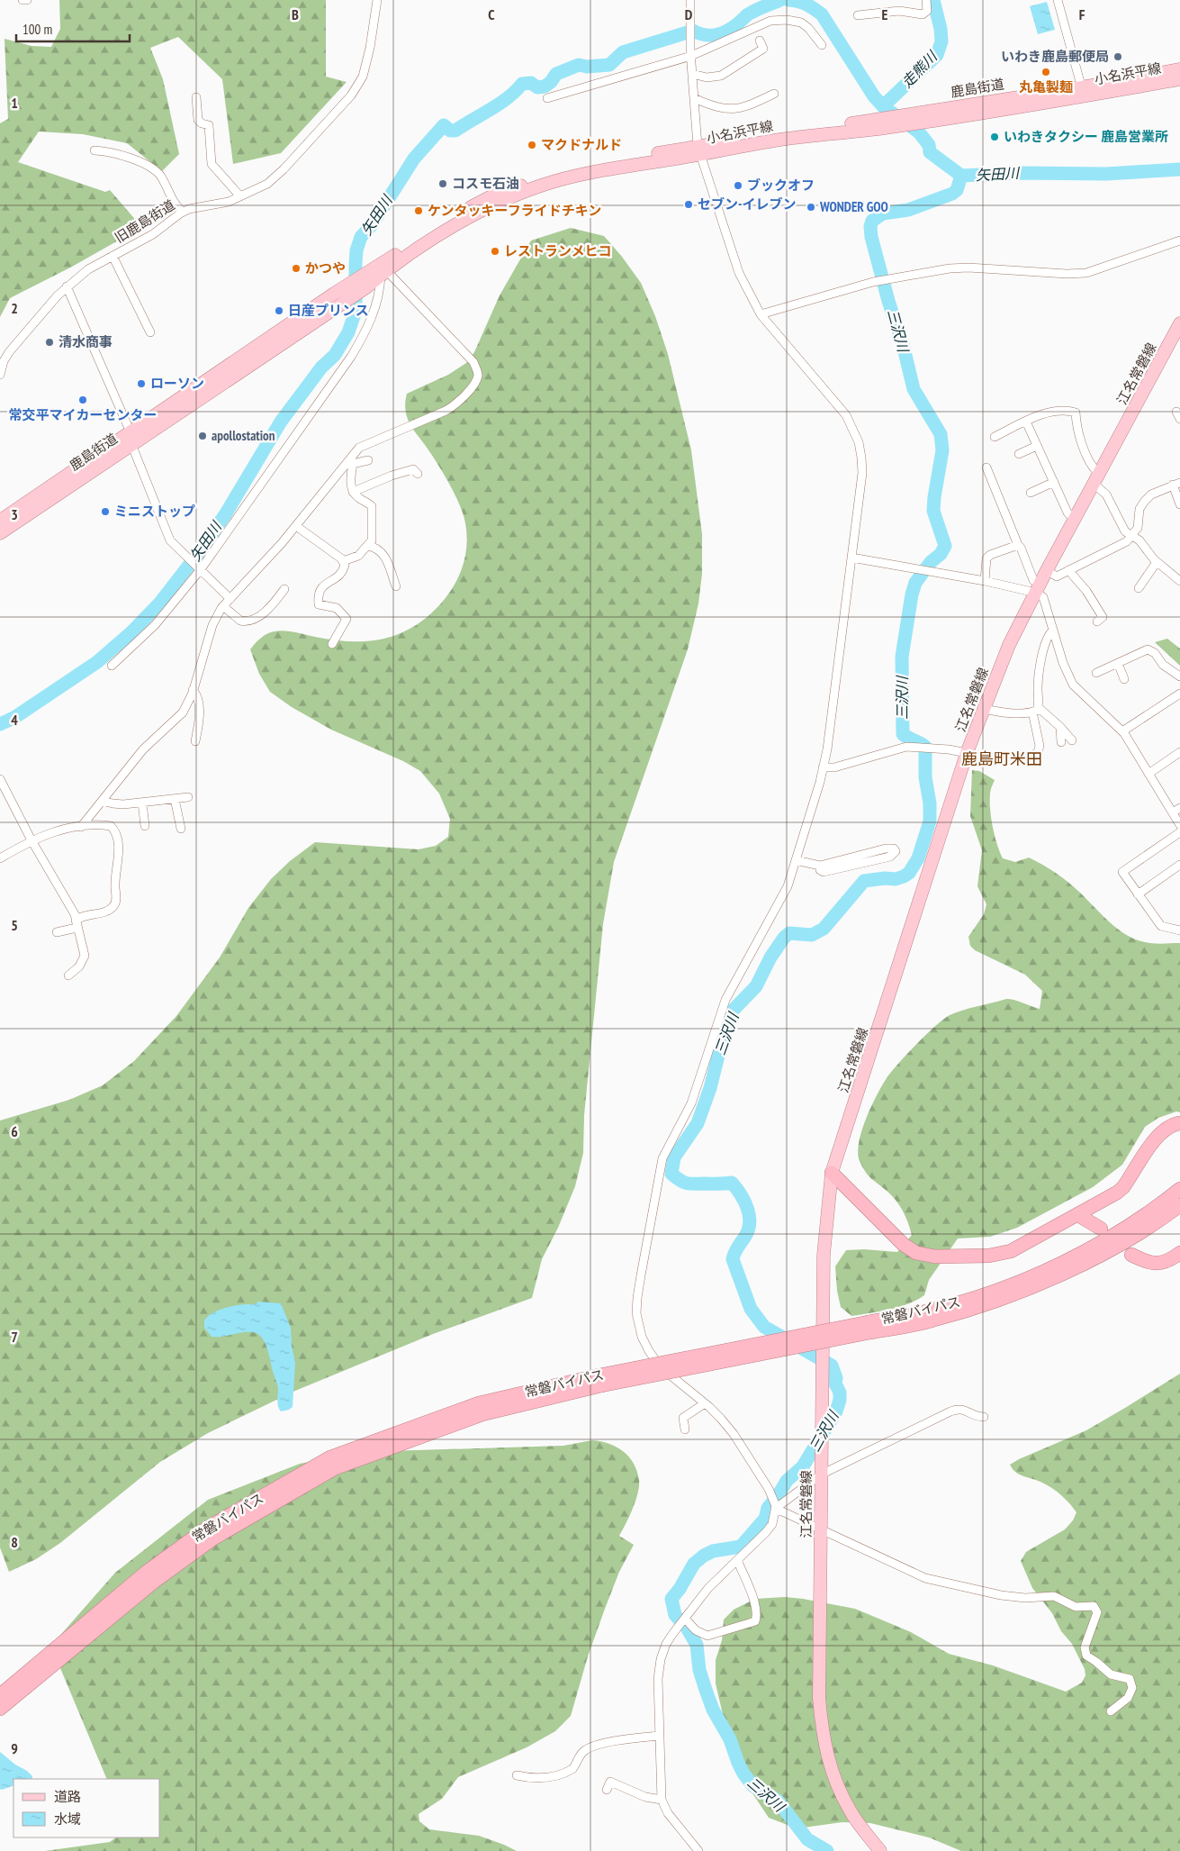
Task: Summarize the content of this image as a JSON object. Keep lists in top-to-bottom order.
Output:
{
  "streets": {
    "highway": ["常磐バイパス"],
    "main road": ["小名浜平線", "鹿島街道", "江名常磐線"],
    "street": ["旧鹿島街道"]
  },
  "crossings": [
    ["小名浜平線", "鹿島街道"]
  ],
  "districts": ["鹿島町米田"],
  "water": ["走熊川", "矢田川", "三沢川"],
  "places": [
    "いわき鹿島郵便局",
    "丸亀製麺",
    "いわきタクシー 鹿島営業所",
    "マクドナルド",
    "コスモ石油",
    "ブックオフ",
    "セブン-イレブン",
    "WONDER GOO",
    "ケンタッキーフライドチキン",
    "レストランメヒコ",
    "かつや",
    "日産プリンス",
    "清水商事",
    "ローソン",
    "常交平マイカーセンター",
    "apollostation",
    "ミニストップ"
  ],
  "legend": ["道路", "水域"],
  "scale_bar": "100 m",
  "grid": {
    "columns": [
      "B",
      "C",
      "D",
      "E",
      "F"
    ],
    "rows": [
      "1",
      "2",
      "3",
      "4",
      "5",
      "6",
      "7",
      "8",
      "9"
    ]
  }
}
